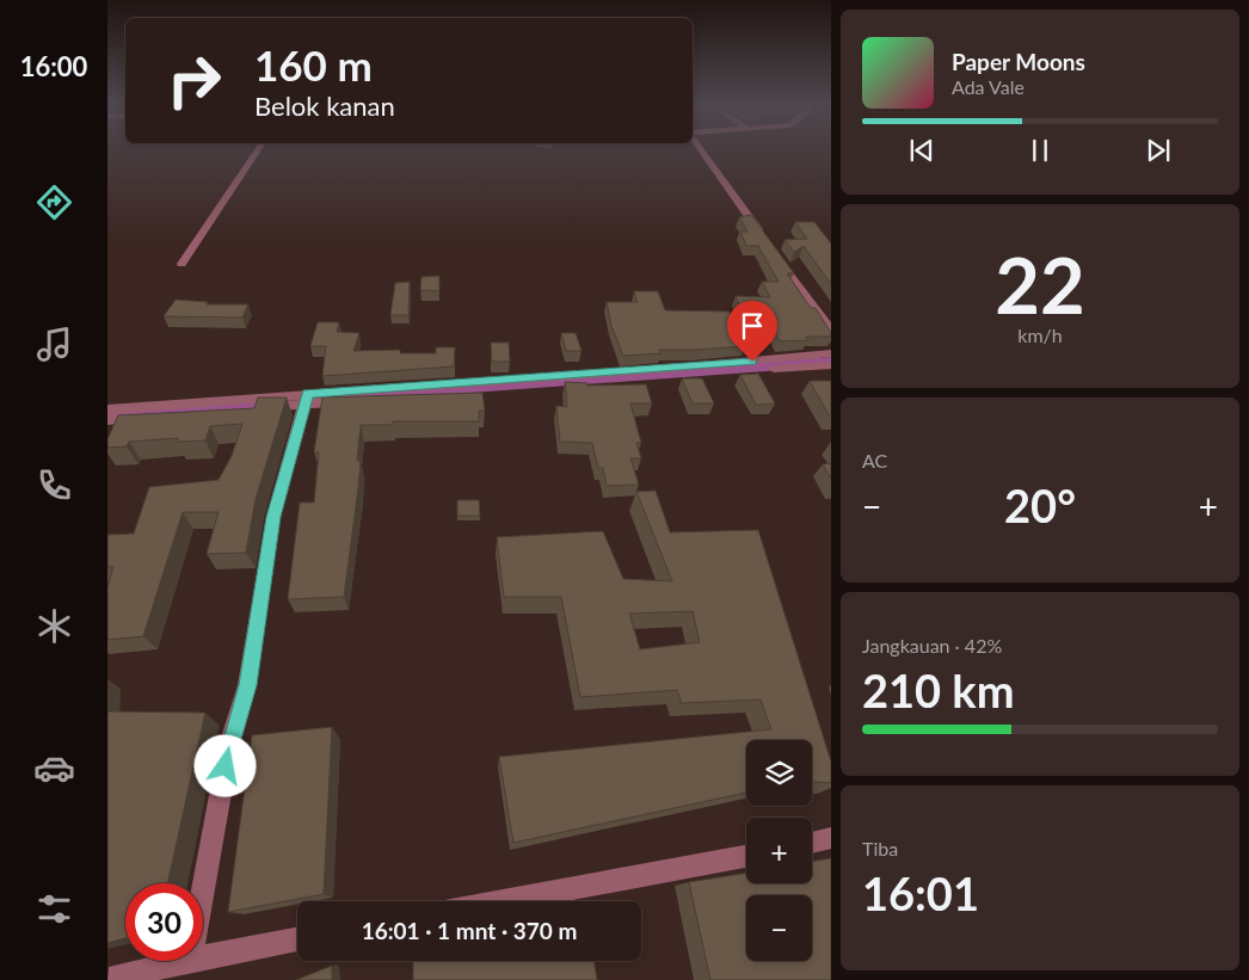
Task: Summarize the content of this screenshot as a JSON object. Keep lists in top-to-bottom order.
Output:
{
  "page": {
    "tabs": "16:00",
    "turn": ["160 m", "Belok kanan"],
    "song": ["Paper Moons", "Ada Vale"],
    "tile": [
      ["22", "km/h"],
      "AC",
      ["Jangkauan · 42%", "210 km"],
      ["Tiba", "16:01"]
    ],
    "heat": ["−", "20°", "+"],
    "map_buttons": ["+", "−"],
    "limit": "30",
    "trip": "16:01 · 1 mnt · 370 m"
  }
}
